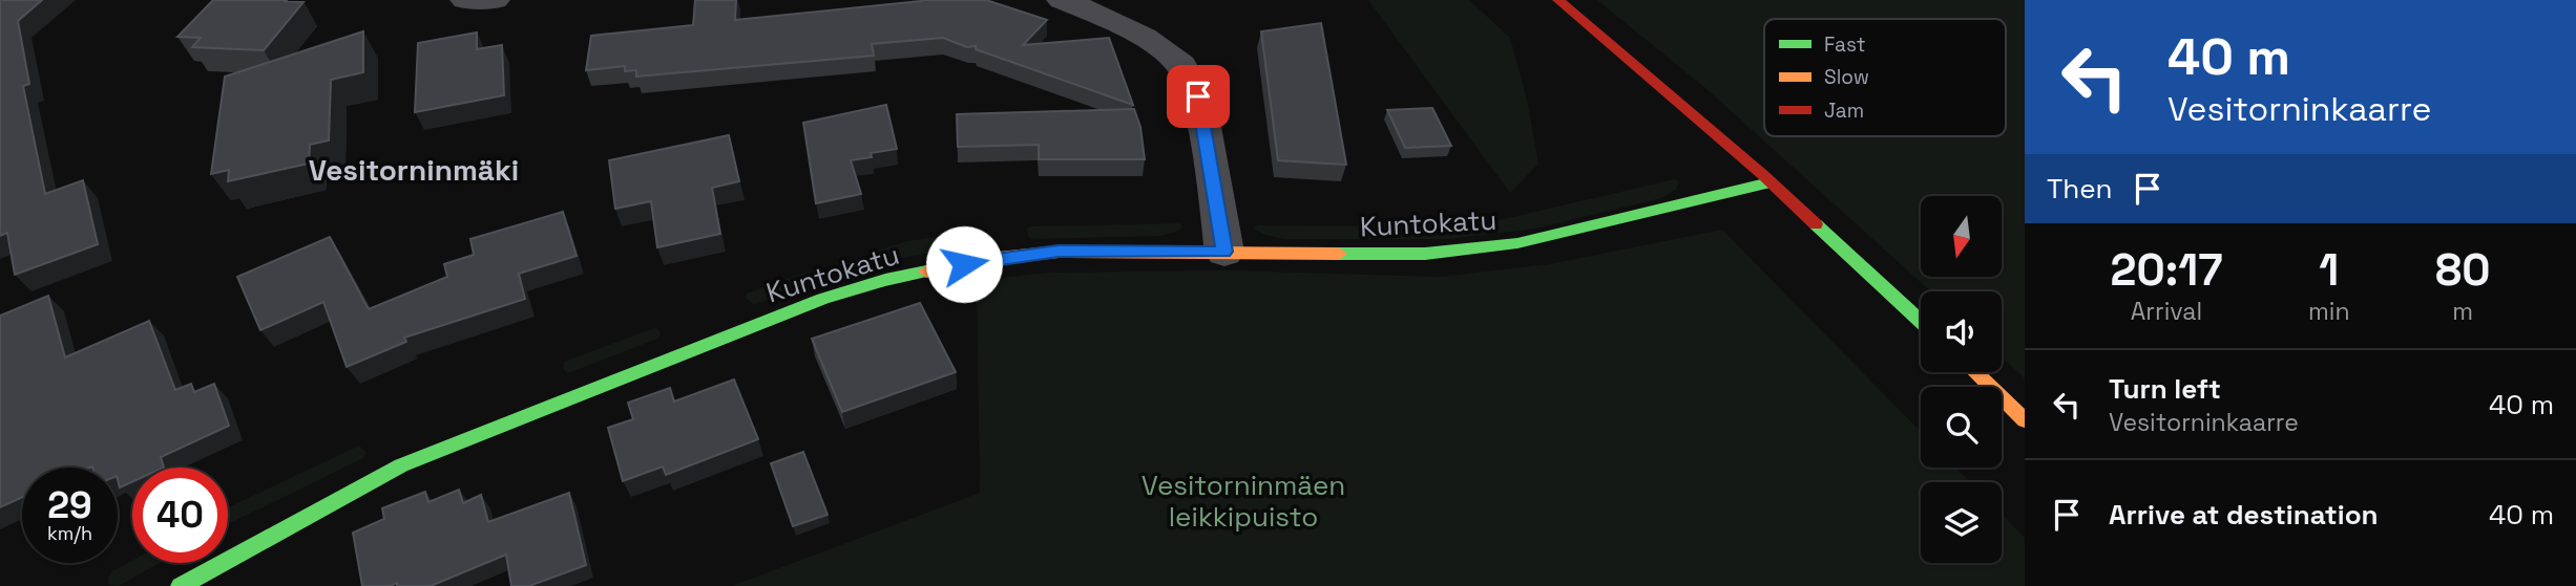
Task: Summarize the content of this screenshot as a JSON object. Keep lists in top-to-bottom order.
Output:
{
  "streets": {
    "street": ["Kuntokatu"]
  },
  "districts": ["Vesitorninmäki"],
  "parks": ["Vesitorninmäen leikkipuisto"],
  "legend": ["Fast", "Slow", "Jam"],
  "north": "bottom",
  "page": {
    "turn": ["40 m", "Vesitorninkaarre"],
    "then": "Then",
    "eta": [
      "20:17",
      "Arrival",
      "1",
      "min",
      "80",
      "m"
    ],
    "list": [
      {
        "name": "Turn left",
        "note": "Vesitorninkaarre",
        "value": "40 m"
      },
      {
        "name": "Arrive at destination",
        "value": "40 m"
      }
    ],
    "speed": "29 km/h",
    "limit": "40"
  }
}
